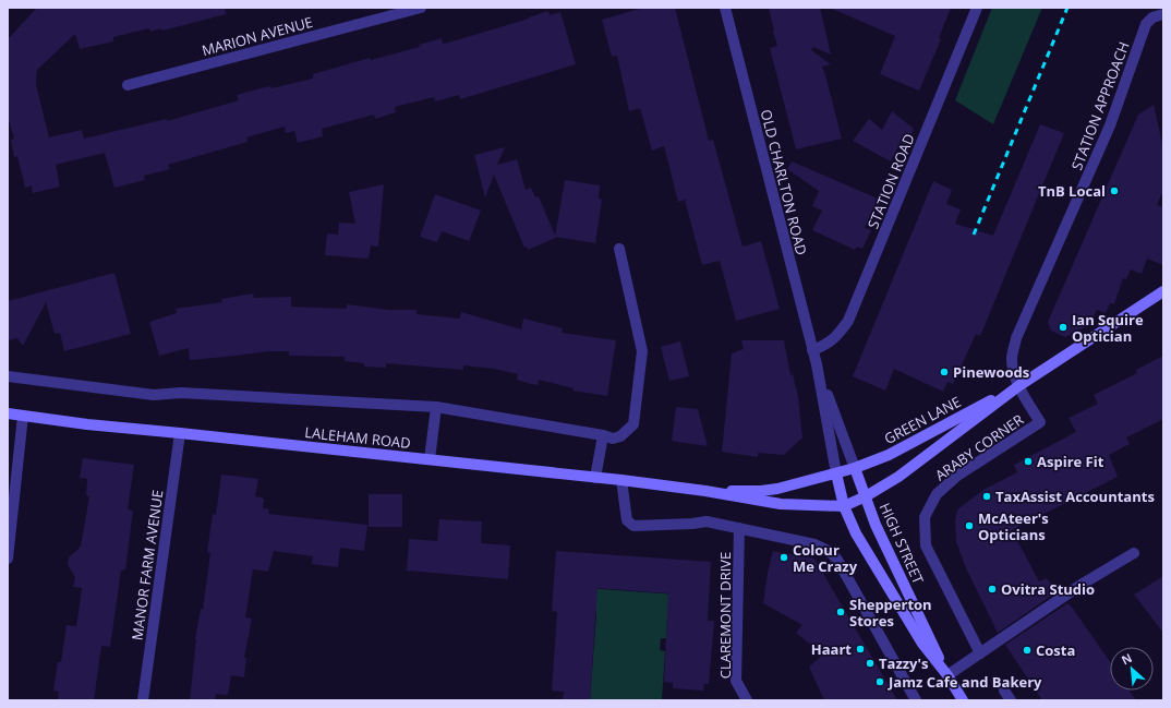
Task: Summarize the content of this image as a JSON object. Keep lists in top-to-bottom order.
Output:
{
  "streets": {
    "main road": ["GREEN LANE", "LALEHAM ROAD", "HIGH STREET"],
    "street": [
      "MARION AVENUE",
      "STATION APPROACH",
      "STATION ROAD",
      "OLD CHARLTON ROAD",
      "ARABY CORNER",
      "MANOR FARM AVENUE",
      "CLAREMONT DRIVE"
    ]
  },
  "crossings": [
    ["STATION APPROACH", "GREEN LANE"],
    ["STATION APPROACH", "ARABY CORNER"],
    ["STATION ROAD", "OLD CHARLTON ROAD"],
    ["OLD CHARLTON ROAD", "GREEN LANE"],
    ["OLD CHARLTON ROAD", "LALEHAM ROAD"],
    ["OLD CHARLTON ROAD", "HIGH STREET"],
    ["GREEN LANE", "LALEHAM ROAD"],
    ["GREEN LANE", "ARABY CORNER"],
    ["GREEN LANE", "HIGH STREET"],
    ["LALEHAM ROAD", "HIGH STREET"],
    ["LALEHAM ROAD", "MANOR FARM AVENUE"]
  ],
  "places": [
    "TnB Local",
    "Ian Squire Optician",
    "Pinewoods",
    "Aspire Fit",
    "TaxAssist Accountants",
    "McAteer's Opticians",
    "Colour Me Crazy",
    "Ovitra Studio",
    "Shepperton Stores",
    "Haart",
    "Costa",
    "Tazzy's",
    "Jamz Cafe and Bakery"
  ],
  "north": "top left"
}
